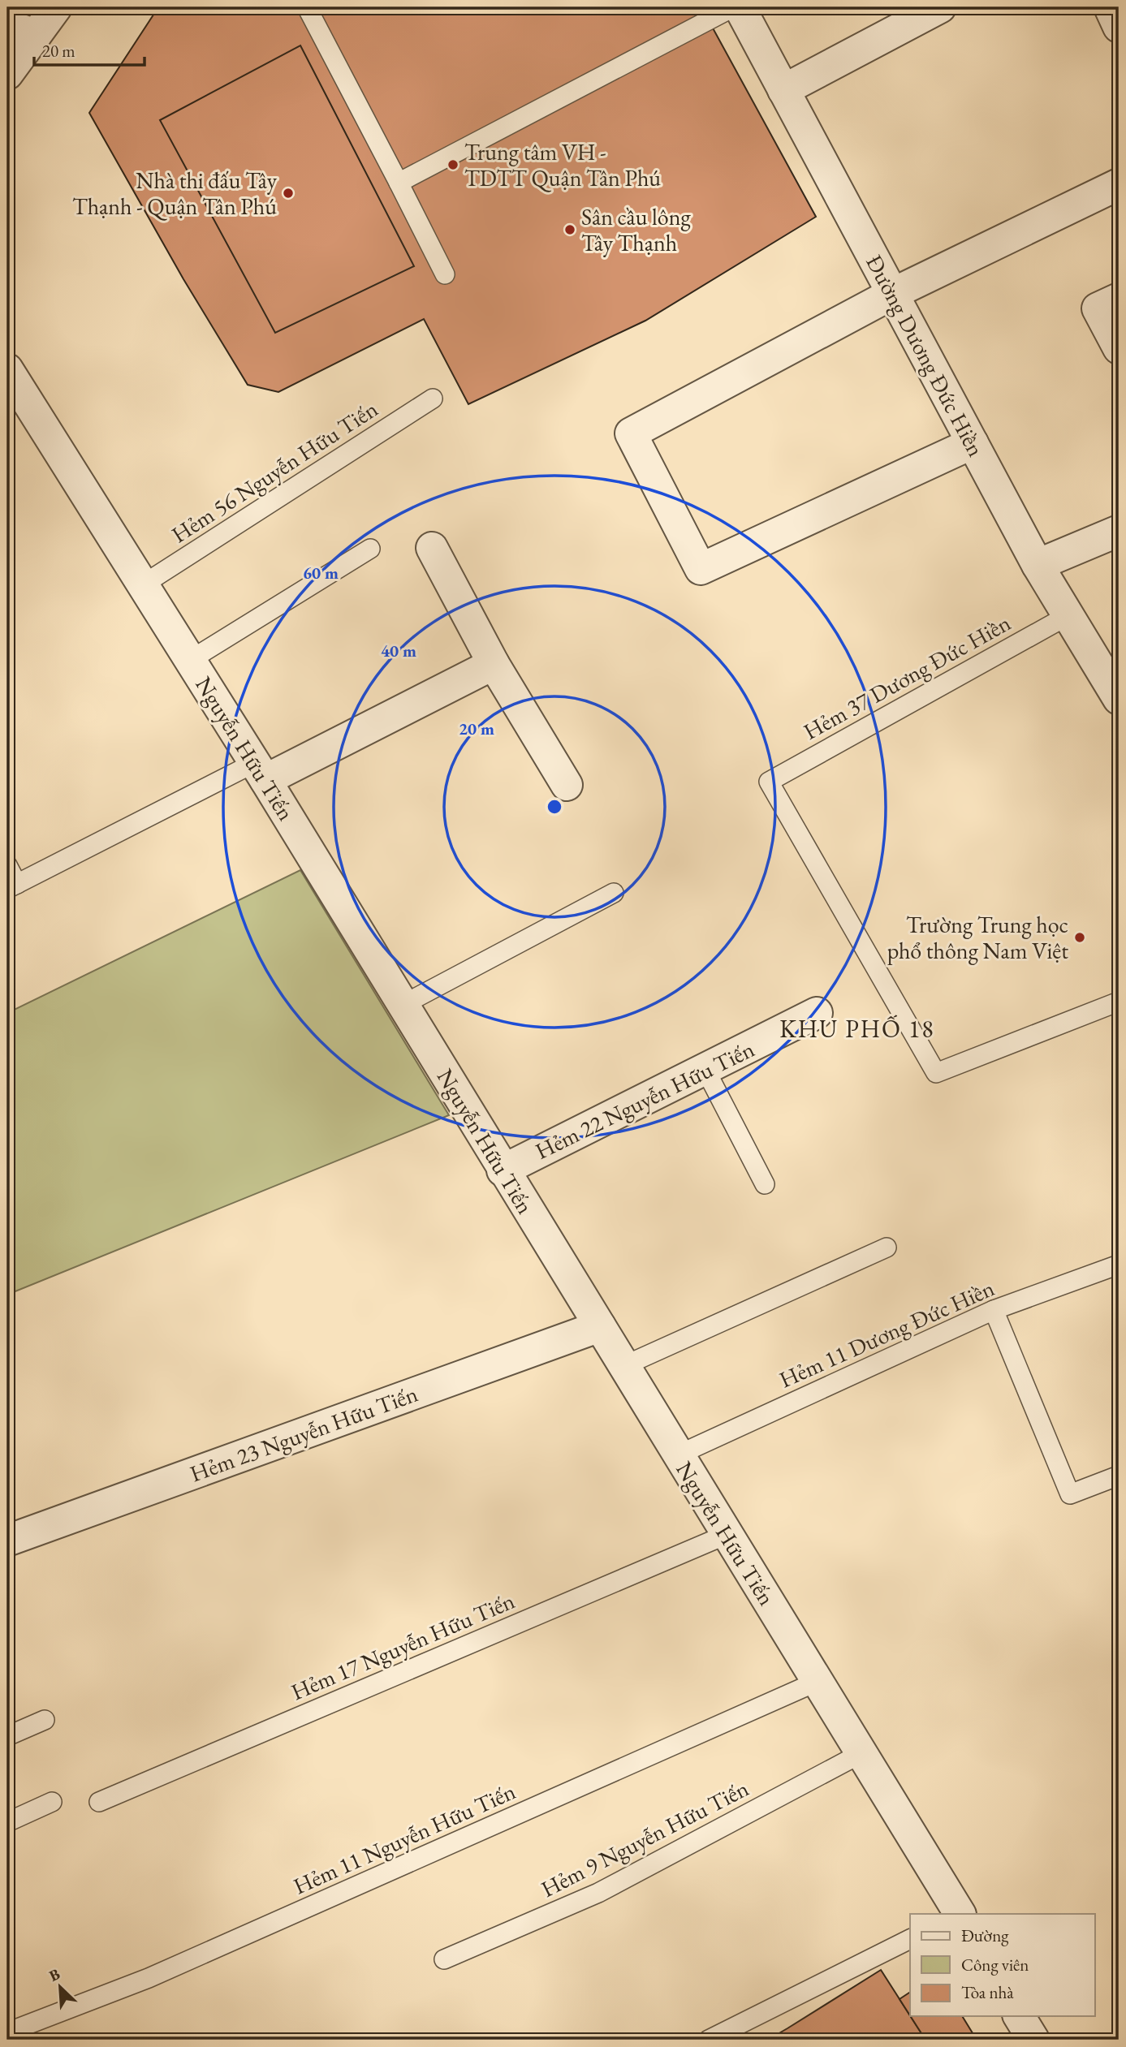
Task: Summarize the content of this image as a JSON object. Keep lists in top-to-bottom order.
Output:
{
  "streets": {
    "street": [
      "Đường Dương Đức Hiền",
      "Nguyễn Hữu Tiến",
      "Hẻm 22 Nguyễn Hữu Tiến",
      "Hẻm 23 Nguyễn Hữu Tiến"
    ],
    "lane": [
      "Hẻm 56 Nguyễn Hữu Tiến",
      "Hẻm 37 Dương Đức Hiền",
      "Hẻm 11 Dương Đức Hiền",
      "Hẻm 17 Nguyễn Hữu Tiến",
      "Hẻm 11 Nguyễn Hữu Tiến",
      "Hẻm 9 Nguyễn Hữu Tiến"
    ]
  },
  "crossings": [
    ["Đường Dương Đức Hiền", "Hẻm 37 Dương Đức Hiền"],
    ["Hẻm 56 Nguyễn Hữu Tiến", "Nguyễn Hữu Tiến"],
    ["Nguyễn Hữu Tiến", "Hẻm 22 Nguyễn Hữu Tiến"],
    ["Nguyễn Hữu Tiến", "Hẻm 11 Dương Đức Hiền"],
    ["Nguyễn Hữu Tiến", "Hẻm 23 Nguyễn Hữu Tiến"],
    ["Nguyễn Hữu Tiến", "Hẻm 17 Nguyễn Hữu Tiến"],
    ["Nguyễn Hữu Tiến", "Hẻm 11 Nguyễn Hữu Tiến"],
    ["Nguyễn Hữu Tiến", "Hẻm 9 Nguyễn Hữu Tiến"]
  ],
  "districts": ["KHU PHỐ 18"],
  "places": [
    "Trung tâm VH - TDTT Quận Tân Phú",
    "Nhà thi đấu Tây Thạnh - Quận Tân Phú",
    "Sân cầu lông Tây Thạnh",
    "Trường Trung học phổ thông Nam Việt"
  ],
  "legend": ["Đường", "Công viên", "Tòa nhà"],
  "scale_bar": "20 m",
  "north": "top left",
  "rings": ["60 m", "40 m", "20 m"]
}
